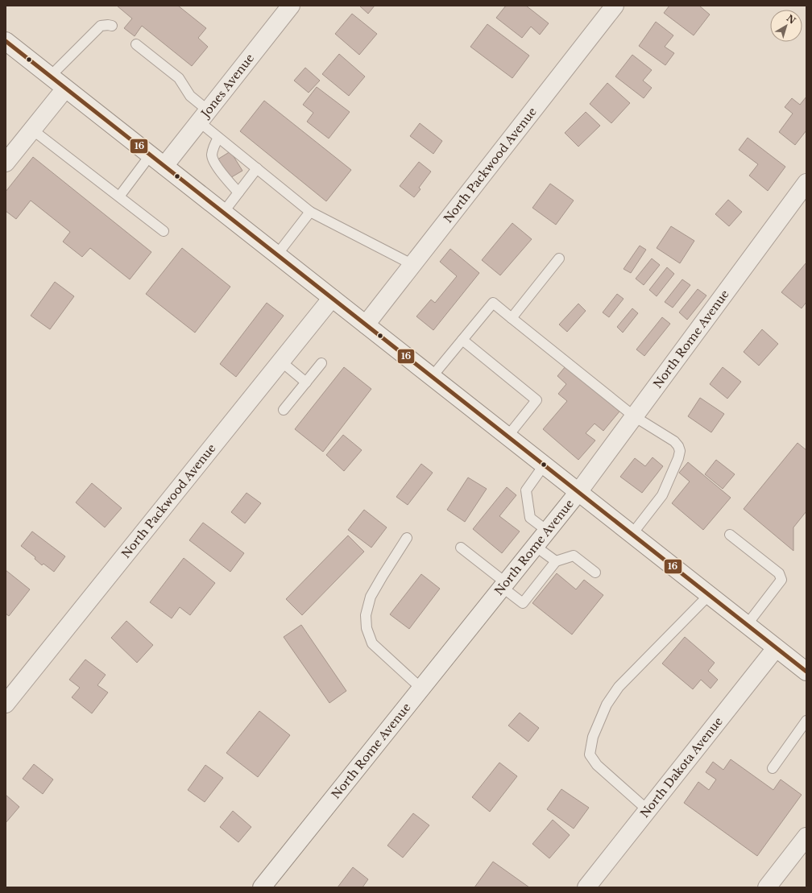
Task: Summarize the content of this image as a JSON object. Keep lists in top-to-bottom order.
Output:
{
  "streets": {
    "street": [
      "Jones Avenue",
      "North Packwood Avenue",
      "North Rome Avenue",
      "North Dakota Avenue"
    ]
  },
  "lines": ["transit line 16"],
  "north": "top right"
}
